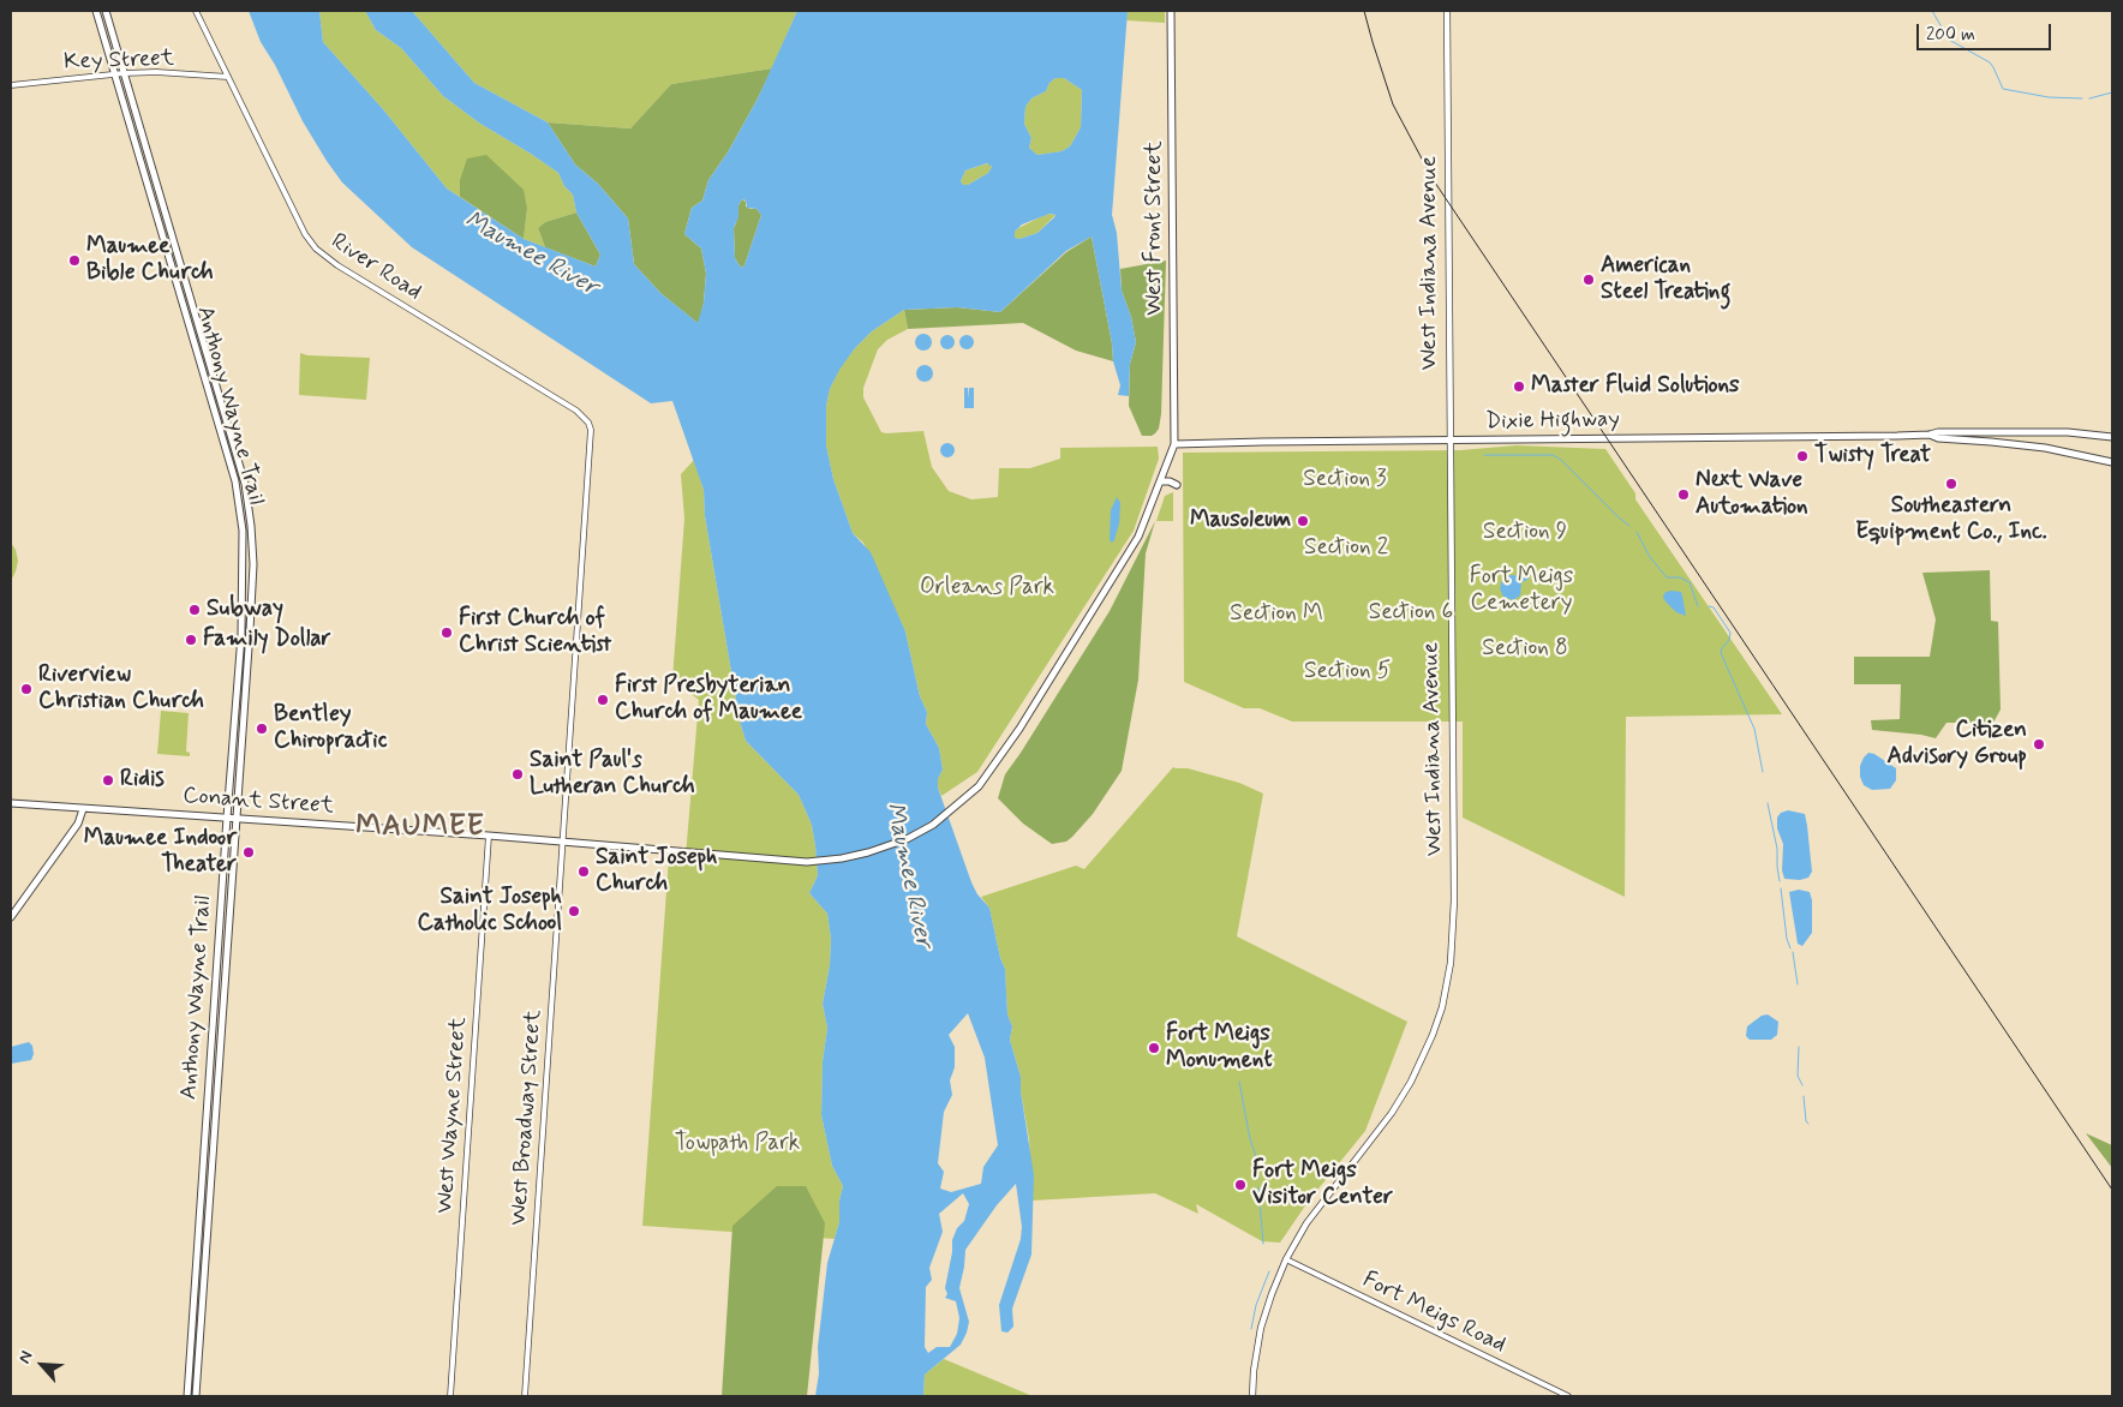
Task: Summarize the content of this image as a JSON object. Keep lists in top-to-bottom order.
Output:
{
  "streets": {
    "main road": [
      "West Front Street",
      "West Indiana Avenue",
      "Anthony Wayne Trail",
      "Dixie Highway",
      "Conant Street"
    ],
    "street": [
      "Key Street",
      "River Road",
      "West Wayne Street",
      "West Broadway Street",
      "Fort Meigs Road"
    ]
  },
  "crossings": [
    ["Key Street", "River Road"],
    ["Key Street", "Anthony Wayne Trail"],
    ["West Front Street", "Dixie Highway"],
    ["West Front Street", "Conant Street"],
    ["West Indiana Avenue", "Dixie Highway"],
    ["West Indiana Avenue", "Fort Meigs Road"],
    ["River Road", "West Broadway Street"],
    ["Anthony Wayne Trail", "Conant Street"],
    ["Dixie Highway", "Conant Street"],
    ["Conant Street", "West Wayne Street"],
    ["Conant Street", "West Broadway Street"]
  ],
  "districts": ["MAUMEE"],
  "water": ["Maumee River"],
  "parks": [
    "Section 3",
    "Section 9",
    "Section 2",
    "Fort Meigs Cemetery",
    "Orleans Park",
    "Section 6",
    "Section M",
    "Section 8",
    "Section 5",
    "Towpath Park"
  ],
  "places": [
    "Maumee Bible Church",
    "American Steel Treating",
    "Master Fluid Solutions",
    "Twisty Treat",
    "Southeastern Equipment Co., Inc.",
    "Next Wave Automation",
    "Mausoleum",
    "Subway",
    "First Church of Christ Scientist",
    "Family Dollar",
    "Riverview Christian Church",
    "First Presbyterian Church of Maumee",
    "Bentley Chiropractic",
    "Citizen Advisory Group",
    "Saint Paul's Lutheran Church",
    "Ridis",
    "Maumee Indoor Theater",
    "Saint Joseph Church",
    "Saint Joseph Catholic School",
    "Fort Meigs Monument",
    "Fort Meigs Visitor Center"
  ],
  "scale_bar": "200 m",
  "north": "top left"
}
